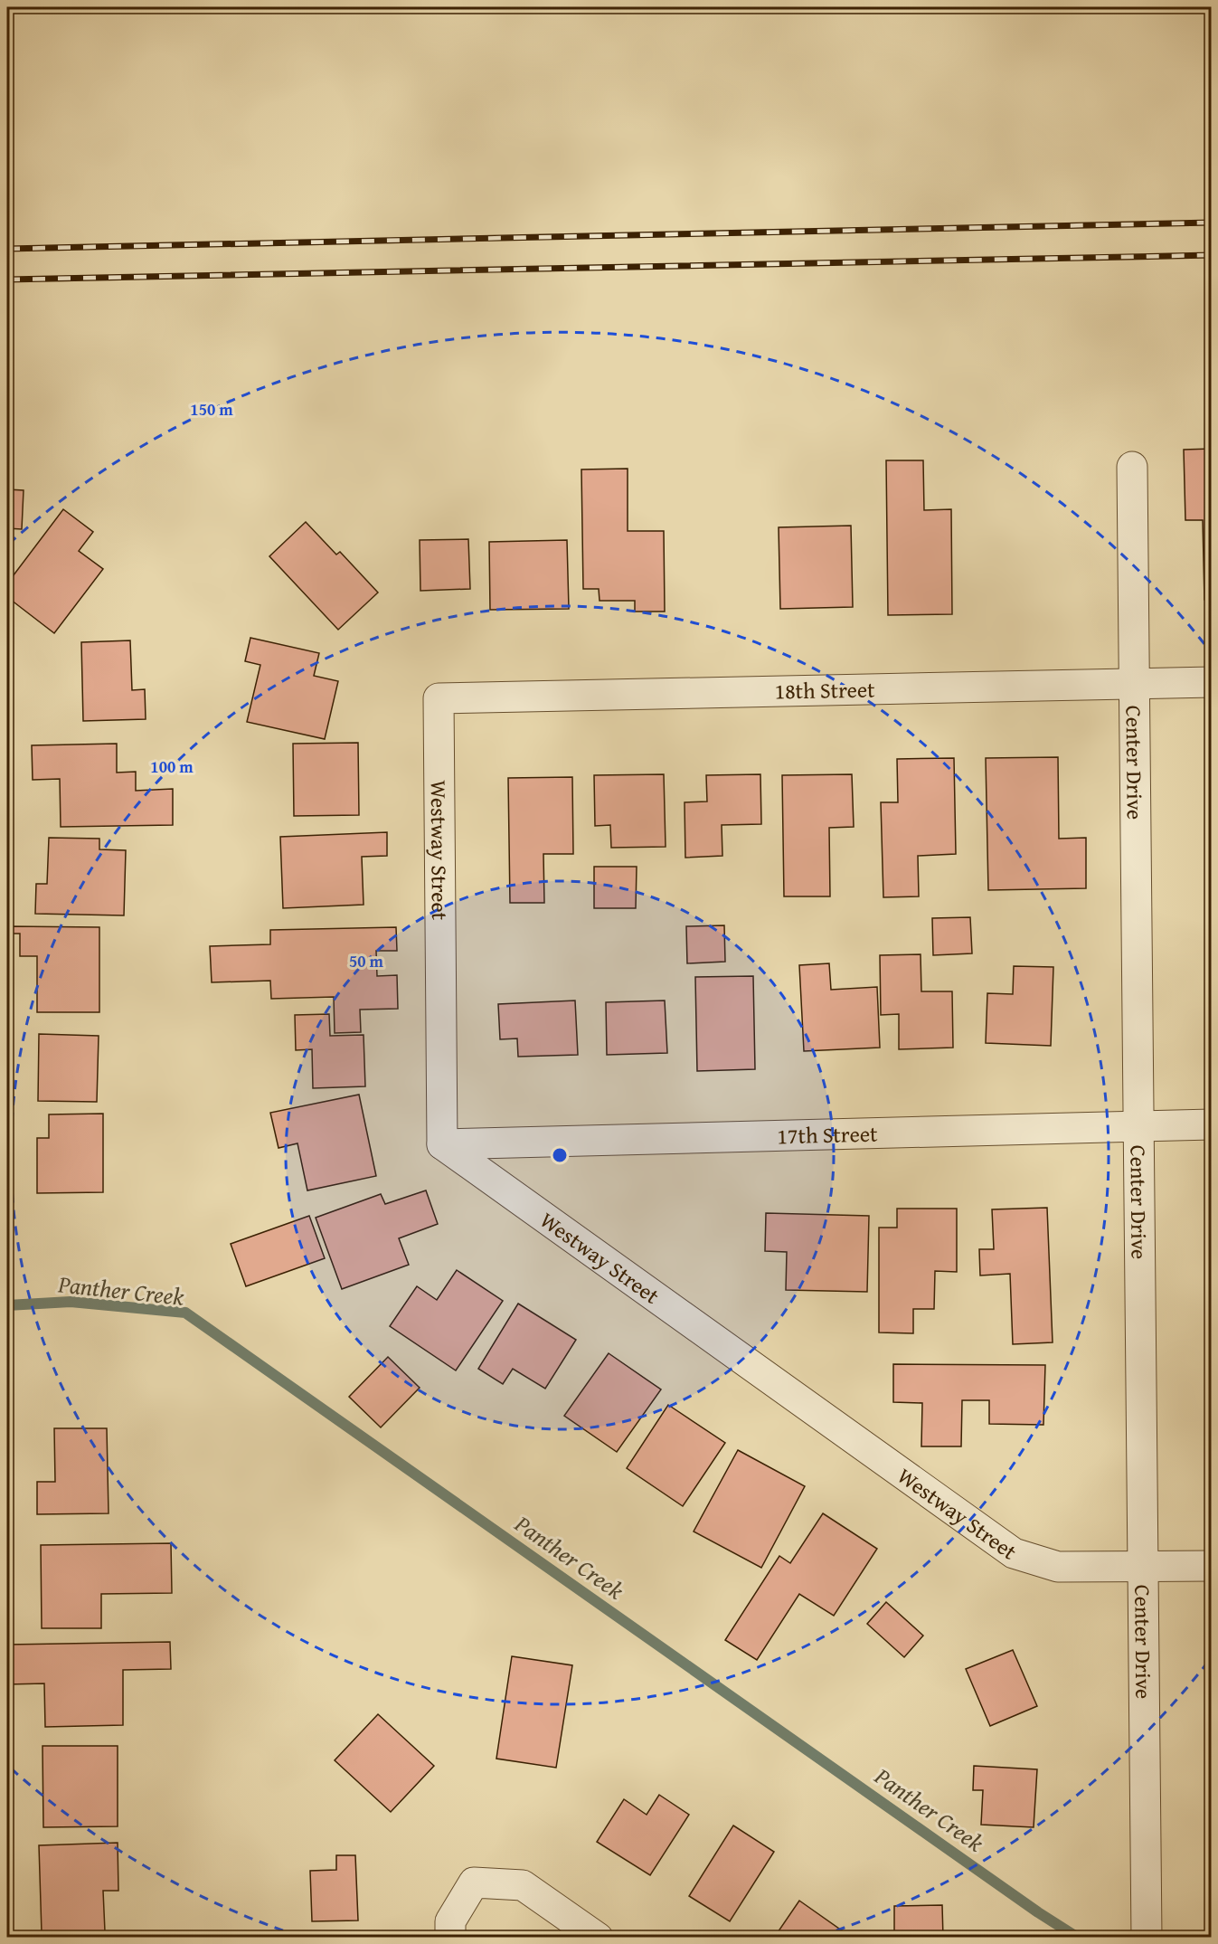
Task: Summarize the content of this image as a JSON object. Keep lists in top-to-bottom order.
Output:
{
  "streets": {
    "street": [
      "18th Street",
      "Center Drive",
      "Westway Street",
      "17th Street"
    ]
  },
  "crossings": [
    ["18th Street", "Center Drive"],
    ["18th Street", "Westway Street"],
    ["Center Drive", "Westway Street"],
    ["Center Drive", "17th Street"],
    ["Westway Street", "17th Street"]
  ],
  "water": ["Panther Creek"],
  "rings": ["150 m", "100 m", "50 m"]
}
